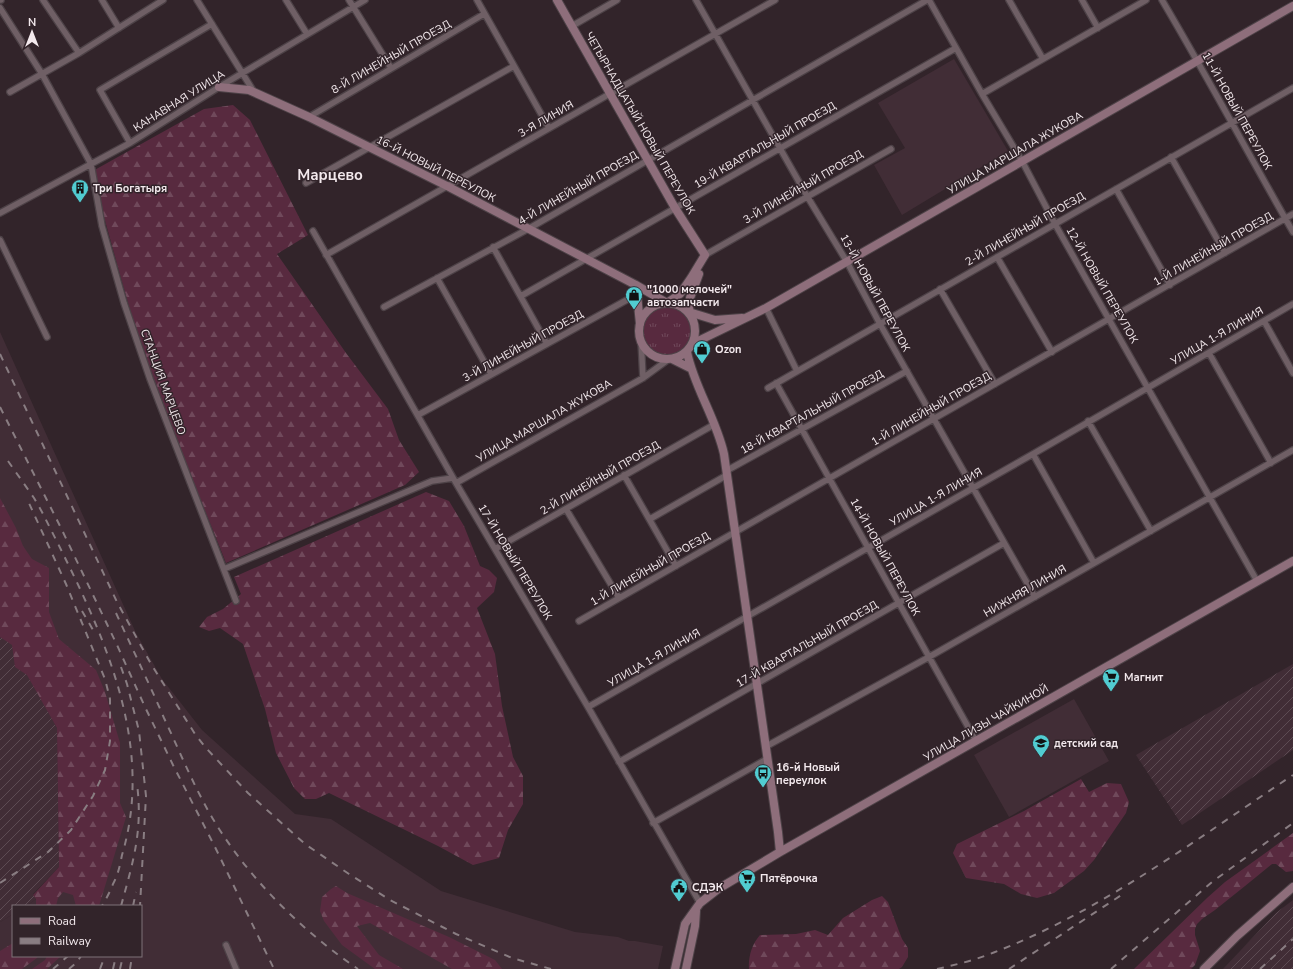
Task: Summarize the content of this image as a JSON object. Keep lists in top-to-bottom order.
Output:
{
  "streets": {
    "main road": [
      "ЧЕТЫРНАДЦАТЫЙ НОВЫЙ ПЕРЕУЛОК",
      "УЛИЦА МАРШАЛА ЖУКОВА",
      "16-Й НОВЫЙ ПЕРЕУЛОК",
      "УЛИЦА ЛИЗЫ ЧАЙКИНОЙ"
    ],
    "street": [
      "8-Й ЛИНЕЙНЫЙ ПРОЕЗД",
      "КАНАВНАЯ УЛИЦА",
      "11-Й НОВЫЙ ПЕРЕУЛОК",
      "3-Я ЛИНИЯ",
      "19-Й КВАРТАЛЬНЫЙ ПРОЕЗД",
      "3-Й ЛИНЕЙНЫЙ ПРОЕЗД",
      "4-Й ЛИНЕЙНЫЙ ПРОЕЗД",
      "2-Й ЛИНЕЙНЫЙ ПРОЕЗД",
      "1-Й ЛИНЕЙНЫЙ ПРОЕЗД",
      "12-Й НОВЫЙ ПЕРЕУЛОК",
      "13-Й НОВЫЙ ПЕРЕУЛОК",
      "УЛИЦА 1-Я ЛИНИЯ",
      "СТАНЦИЯ МАРЦЕВО",
      "18-Й КВАРТАЛЬНЫЙ ПРОЕЗД",
      "14-Й НОВЫЙ ПЕРЕУЛОК",
      "17-Й НОВЫЙ ПЕРЕУЛОК",
      "НИЖНЯЯ ЛИНИЯ",
      "17-Й КВАРТАЛЬНЫЙ ПРОЕЗД"
    ]
  },
  "crossings": [
    ["8-Й ЛИНЕЙНЫЙ ПРОЕЗД", "16-Й НОВЫЙ ПЕРЕУЛОК"],
    ["КАНАВНАЯ УЛИЦА", "16-Й НОВЫЙ ПЕРЕУЛОК"],
    ["КАНАВНАЯ УЛИЦА", "СТАНЦИЯ МАРЦЕВО"],
    ["11-Й НОВЫЙ ПЕРЕУЛОК", "УЛИЦА МАРШАЛА ЖУКОВА"],
    ["11-Й НОВЫЙ ПЕРЕУЛОК", "2-Й ЛИНЕЙНЫЙ ПРОЕЗД"],
    ["11-Й НОВЫЙ ПЕРЕУЛОК", "1-Й ЛИНЕЙНЫЙ ПРОЕЗД"],
    ["3-Я ЛИНИЯ", "ЧЕТЫРНАДЦАТЫЙ НОВЫЙ ПЕРЕУЛОК"],
    ["3-Я ЛИНИЯ", "16-Й НОВЫЙ ПЕРЕУЛОК"],
    ["3-Я ЛИНИЯ", "13-Й НОВЫЙ ПЕРЕУЛОК"],
    ["3-Я ЛИНИЯ", "17-Й НОВЫЙ ПЕРЕУЛОК"],
    ["ЧЕТЫРНАДЦАТЫЙ НОВЫЙ ПЕРЕУЛОК", "19-Й КВАРТАЛЬНЫЙ ПРОЕЗД"],
    ["ЧЕТЫРНАДЦАТЫЙ НОВЫЙ ПЕРЕУЛОК", "3-Й ЛИНЕЙНЫЙ ПРОЕЗД"],
    ["ЧЕТЫРНАДЦАТЫЙ НОВЫЙ ПЕРЕУЛОК", "4-Й ЛИНЕЙНЫЙ ПРОЕЗД"],
    ["19-Й КВАРТАЛЬНЫЙ ПРОЕЗД", "16-Й НОВЫЙ ПЕРЕУЛОК"],
    ["19-Й КВАРТАЛЬНЫЙ ПРОЕЗД", "12-Й НОВЫЙ ПЕРЕУЛОК"],
    ["19-Й КВАРТАЛЬНЫЙ ПРОЕЗД", "13-Й НОВЫЙ ПЕРЕУЛОК"],
    ["УЛИЦА МАРШАЛА ЖУКОВА", "16-Й НОВЫЙ ПЕРЕУЛОК"],
    ["УЛИЦА МАРШАЛА ЖУКОВА", "12-Й НОВЫЙ ПЕРЕУЛОК"],
    ["УЛИЦА МАРШАЛА ЖУКОВА", "13-Й НОВЫЙ ПЕРЕУЛОК"],
    ["УЛИЦА МАРШАЛА ЖУКОВА", "17-Й НОВЫЙ ПЕРЕУЛОК"],
    ["16-Й НОВЫЙ ПЕРЕУЛОК", "4-Й ЛИНЕЙНЫЙ ПРОЕЗД"],
    ["3-Й ЛИНЕЙНЫЙ ПРОЕЗД", "13-Й НОВЫЙ ПЕРЕУЛОК"],
    ["3-Й ЛИНЕЙНЫЙ ПРОЕЗД", "17-Й НОВЫЙ ПЕРЕУЛОК"],
    ["4-Й ЛИНЕЙНЫЙ ПРОЕЗД", "12-Й НОВЫЙ ПЕРЕУЛОК"],
    ["4-Й ЛИНЕЙНЫЙ ПРОЕЗД", "13-Й НОВЫЙ ПЕРЕУЛОК"],
    ["2-Й ЛИНЕЙНЫЙ ПРОЕЗД", "12-Й НОВЫЙ ПЕРЕУЛОК"],
    ["2-Й ЛИНЕЙНЫЙ ПРОЕЗД", "13-Й НОВЫЙ ПЕРЕУЛОК"],
    ["2-Й ЛИНЕЙНЫЙ ПРОЕЗД", "14-Й НОВЫЙ ПЕРЕУЛОК"],
    ["2-Й ЛИНЕЙНЫЙ ПРОЕЗД", "17-Й НОВЫЙ ПЕРЕУЛОК"],
    ["1-Й ЛИНЕЙНЫЙ ПРОЕЗД", "12-Й НОВЫЙ ПЕРЕУЛОК"],
    ["1-Й ЛИНЕЙНЫЙ ПРОЕЗД", "13-Й НОВЫЙ ПЕРЕУЛОК"],
    ["1-Й ЛИНЕЙНЫЙ ПРОЕЗД", "14-Й НОВЫЙ ПЕРЕУЛОК"],
    ["12-Й НОВЫЙ ПЕРЕУЛОК", "УЛИЦА 1-Я ЛИНИЯ"],
    ["12-Й НОВЫЙ ПЕРЕУЛОК", "НИЖНЯЯ ЛИНИЯ"],
    ["12-Й НОВЫЙ ПЕРЕУЛОК", "УЛИЦА ЛИЗЫ ЧАЙКИНОЙ"],
    ["13-Й НОВЫЙ ПЕРЕУЛОК", "УЛИЦА 1-Я ЛИНИЯ"],
    ["13-Й НОВЫЙ ПЕРЕУЛОК", "18-Й КВАРТАЛЬНЫЙ ПРОЕЗД"],
    ["13-Й НОВЫЙ ПЕРЕУЛОК", "НИЖНЯЯ ЛИНИЯ"],
    ["13-Й НОВЫЙ ПЕРЕУЛОК", "17-Й КВАРТАЛЬНЫЙ ПРОЕЗД"],
    ["УЛИЦА 1-Я ЛИНИЯ", "14-Й НОВЫЙ ПЕРЕУЛОК"],
    ["УЛИЦА 1-Я ЛИНИЯ", "17-Й НОВЫЙ ПЕРЕУЛОК"],
    ["18-Й КВАРТАЛЬНЫЙ ПРОЕЗД", "14-Й НОВЫЙ ПЕРЕУЛОК"],
    ["14-Й НОВЫЙ ПЕРЕУЛОК", "НИЖНЯЯ ЛИНИЯ"],
    ["14-Й НОВЫЙ ПЕРЕУЛОК", "17-Й КВАРТАЛЬНЫЙ ПРОЕЗД"],
    ["14-Й НОВЫЙ ПЕРЕУЛОК", "УЛИЦА ЛИЗЫ ЧАЙКИНОЙ"],
    ["17-Й НОВЫЙ ПЕРЕУЛОК", "17-Й КВАРТАЛЬНЫЙ ПРОЕЗД"],
    ["17-Й НОВЫЙ ПЕРЕУЛОК", "УЛИЦА ЛИЗЫ ЧАЙКИНОЙ"]
  ],
  "districts": ["Марцево"],
  "places": {
    "building": ["Три Богатыря"],
    "shop": ["\"1000 мелочей\" автозапчасти", "Ozon"],
    "supermarket": ["Магнит", "Пятёрочка"],
    "school or university": ["детский сад"],
    "bus stop": ["16-й Новый переулок"],
    "public building": ["СДЭК"]
  },
  "legend": ["Road", "Railway"],
  "north": "top"
}
